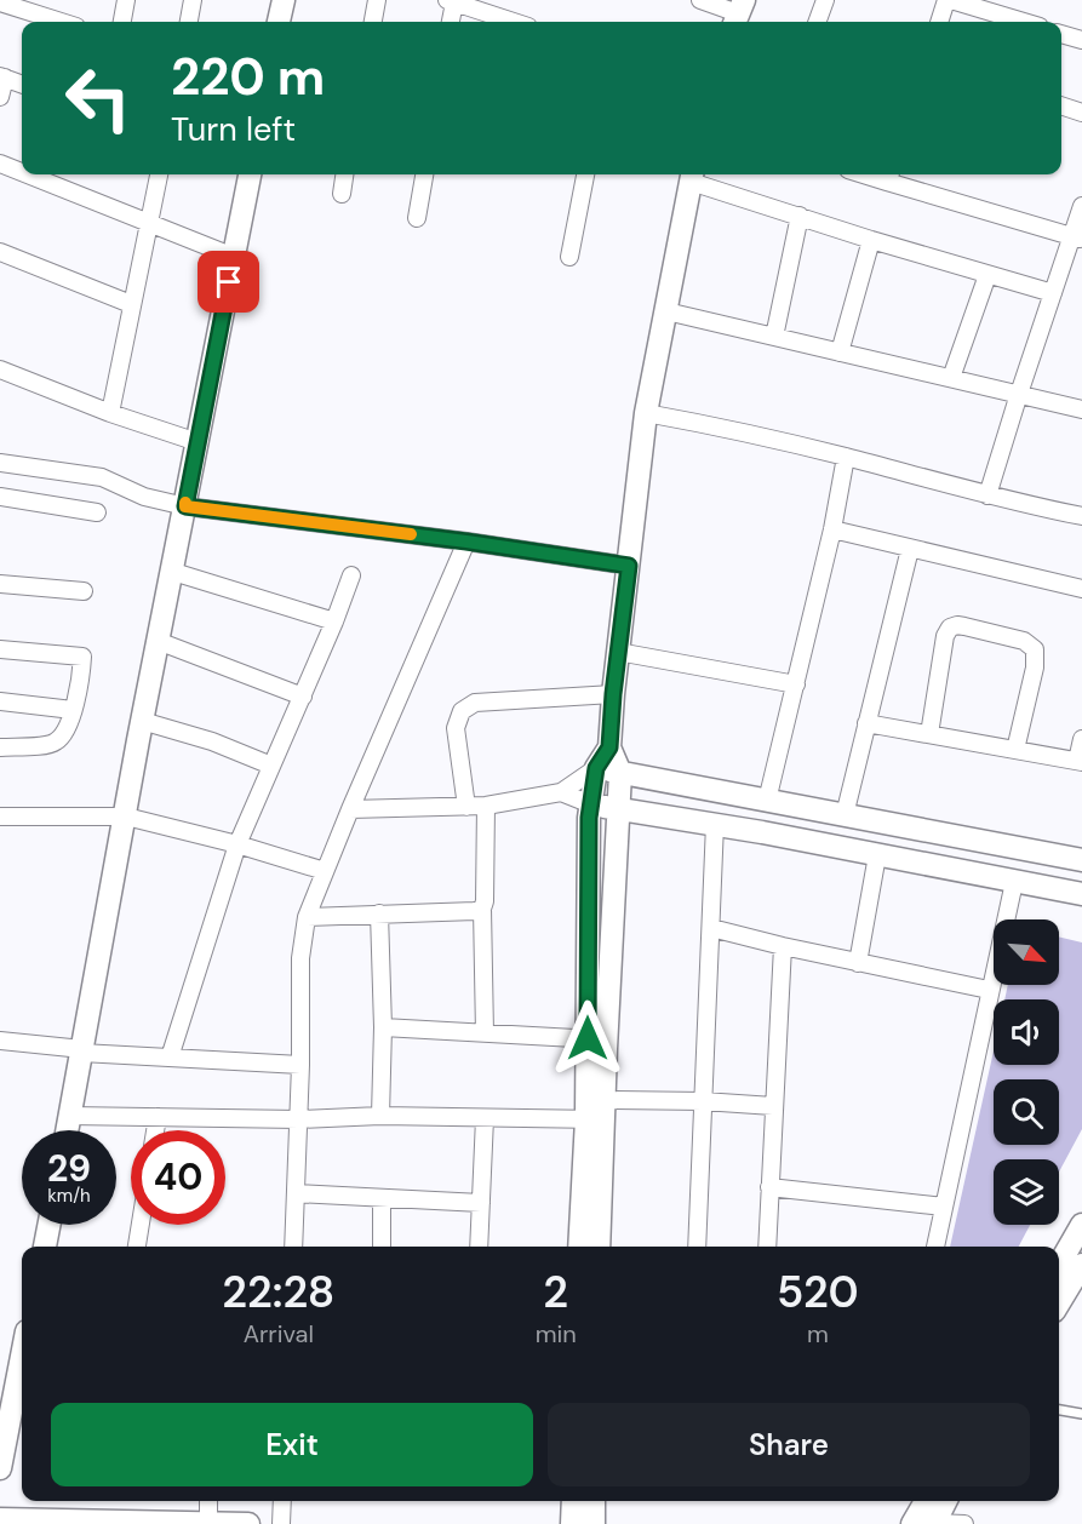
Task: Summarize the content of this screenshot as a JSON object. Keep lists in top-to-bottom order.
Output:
{
  "north": "bottom right",
  "page": {
    "turn": ["220 m", "Turn left"],
    "speed": "29 km/h",
    "limit": "40",
    "eta": [
      "22:28",
      "Arrival",
      "2",
      "min",
      "520",
      "m"
    ],
    "buttons": ["Exit", "Share"]
  }
}
